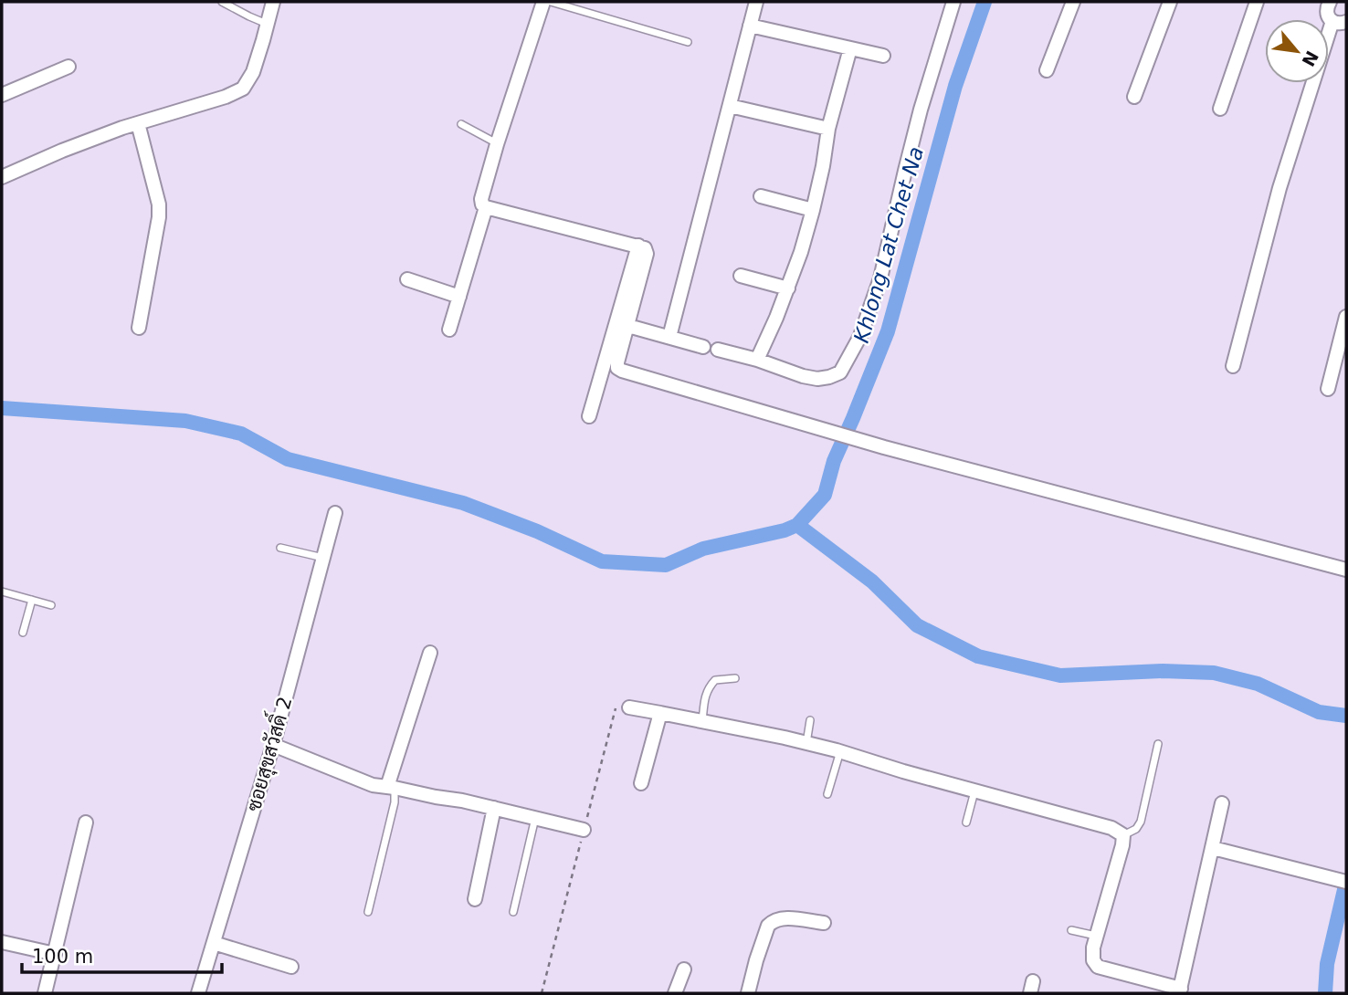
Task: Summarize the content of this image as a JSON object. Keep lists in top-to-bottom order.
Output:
{
  "streets": {
    "street": ["ซอยสุขสวัสดิ์ 2"]
  },
  "water": ["Khlong Lat Chet Na"],
  "scale_bar": "100 m",
  "north": "bottom right"
}
